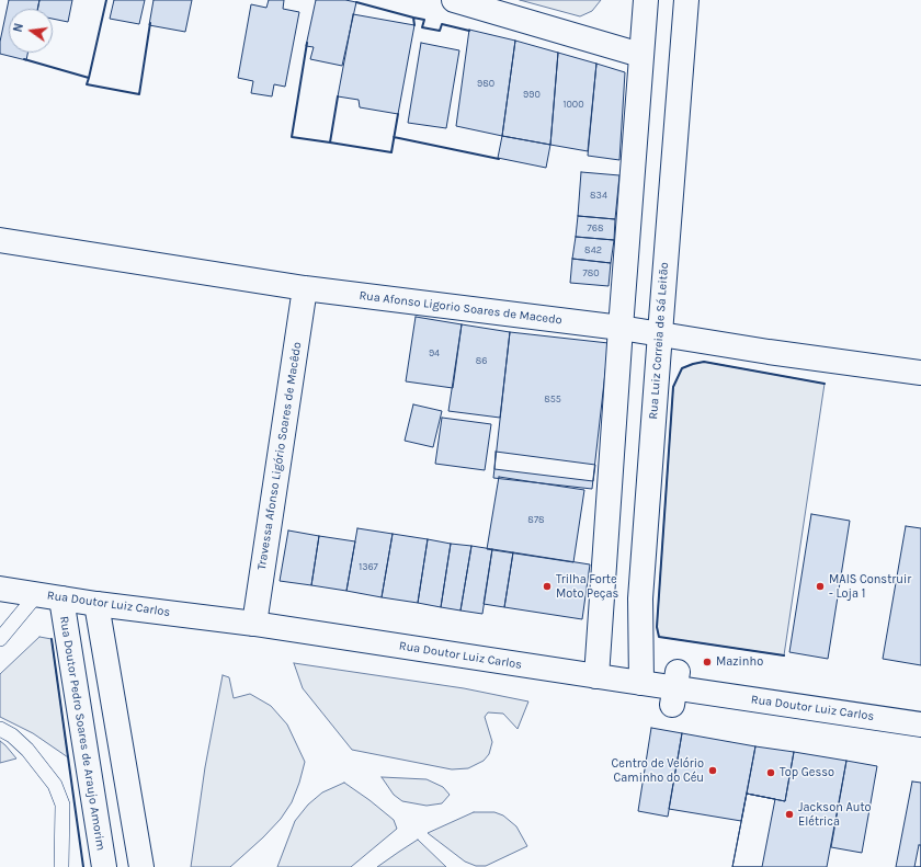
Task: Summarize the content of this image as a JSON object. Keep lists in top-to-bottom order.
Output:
{
  "streets": {
    "main road": [
      "Rua Afonso Ligorio Soares de Macedo",
      "Rua Luiz Correia de Sá Leitão",
      "Travessa Afonso Ligório Soares de Macêdo",
      "Rua Doutor Luiz Carlos",
      "Rua Doutor Pedro Soares de Araujo Amorim"
    ]
  },
  "crossings": [
    ["Rua Afonso Ligorio Soares de Macedo", "Rua Luiz Correia de Sá Leitão"],
    ["Rua Afonso Ligorio Soares de Macedo", "Travessa Afonso Ligório Soares de Macêdo"],
    ["Rua Luiz Correia de Sá Leitão", "Rua Doutor Luiz Carlos"],
    ["Travessa Afonso Ligório Soares de Macêdo", "Rua Doutor Luiz Carlos"],
    ["Rua Doutor Luiz Carlos", "Rua Doutor Pedro Soares de Araujo Amorim"]
  ],
  "places": [
    "Trilha Forte Moto Peças",
    "MAIS Construir - Loja 1",
    "Mazinho",
    "Centro de Velório Caminho do Céu",
    "Top Gesso",
    "Jackson Auto Elétrica"
  ],
  "house_numbers": [
    "980",
    "990",
    "1000",
    "834",
    "768",
    "842",
    "780",
    "94",
    "86",
    "855",
    "878",
    "1367"
  ],
  "north": "left"
}
